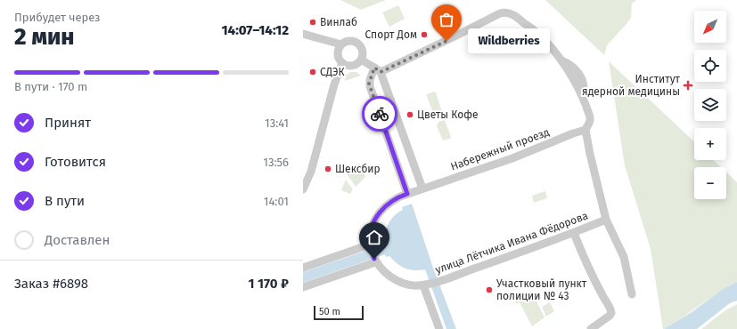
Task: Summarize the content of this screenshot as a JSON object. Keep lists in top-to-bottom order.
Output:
{
  "streets": {
    "street": ["Набережный проезд", "улица Лётчика Ивана Фёдорова"]
  },
  "crossings": [
    ["Набережный проезд", "улица Лётчика Ивана Фёдорова"]
  ],
  "places": {
    "other": [
      "Винлаб",
      "Спорт Дом",
      "Wildberries",
      "СДЭК",
      "Цветы Кофе",
      "Шексбир",
      "Участковый пункт полиции № 43"
    ],
    "health": ["Институт ядерной медицины"]
  },
  "scale_bar": "50 m",
  "north": "bottom left",
  "page": {
    "heading": ["2 мин", "Прибудет через", "14:07–14:12"],
    "panel": ["Заказ #6898", "1 170 ₽"],
    "map_buttons": ["+", "−"],
    "bubble": "Wildberries",
    "bar": "В пути · 170 m",
    "list": [
      ["Принят", "13:41"],
      ["Готовится", "13:56"],
      ["В пути", "14:01"],
      "Доставлен"
    ],
    "scale": "50 m"
  }
}
